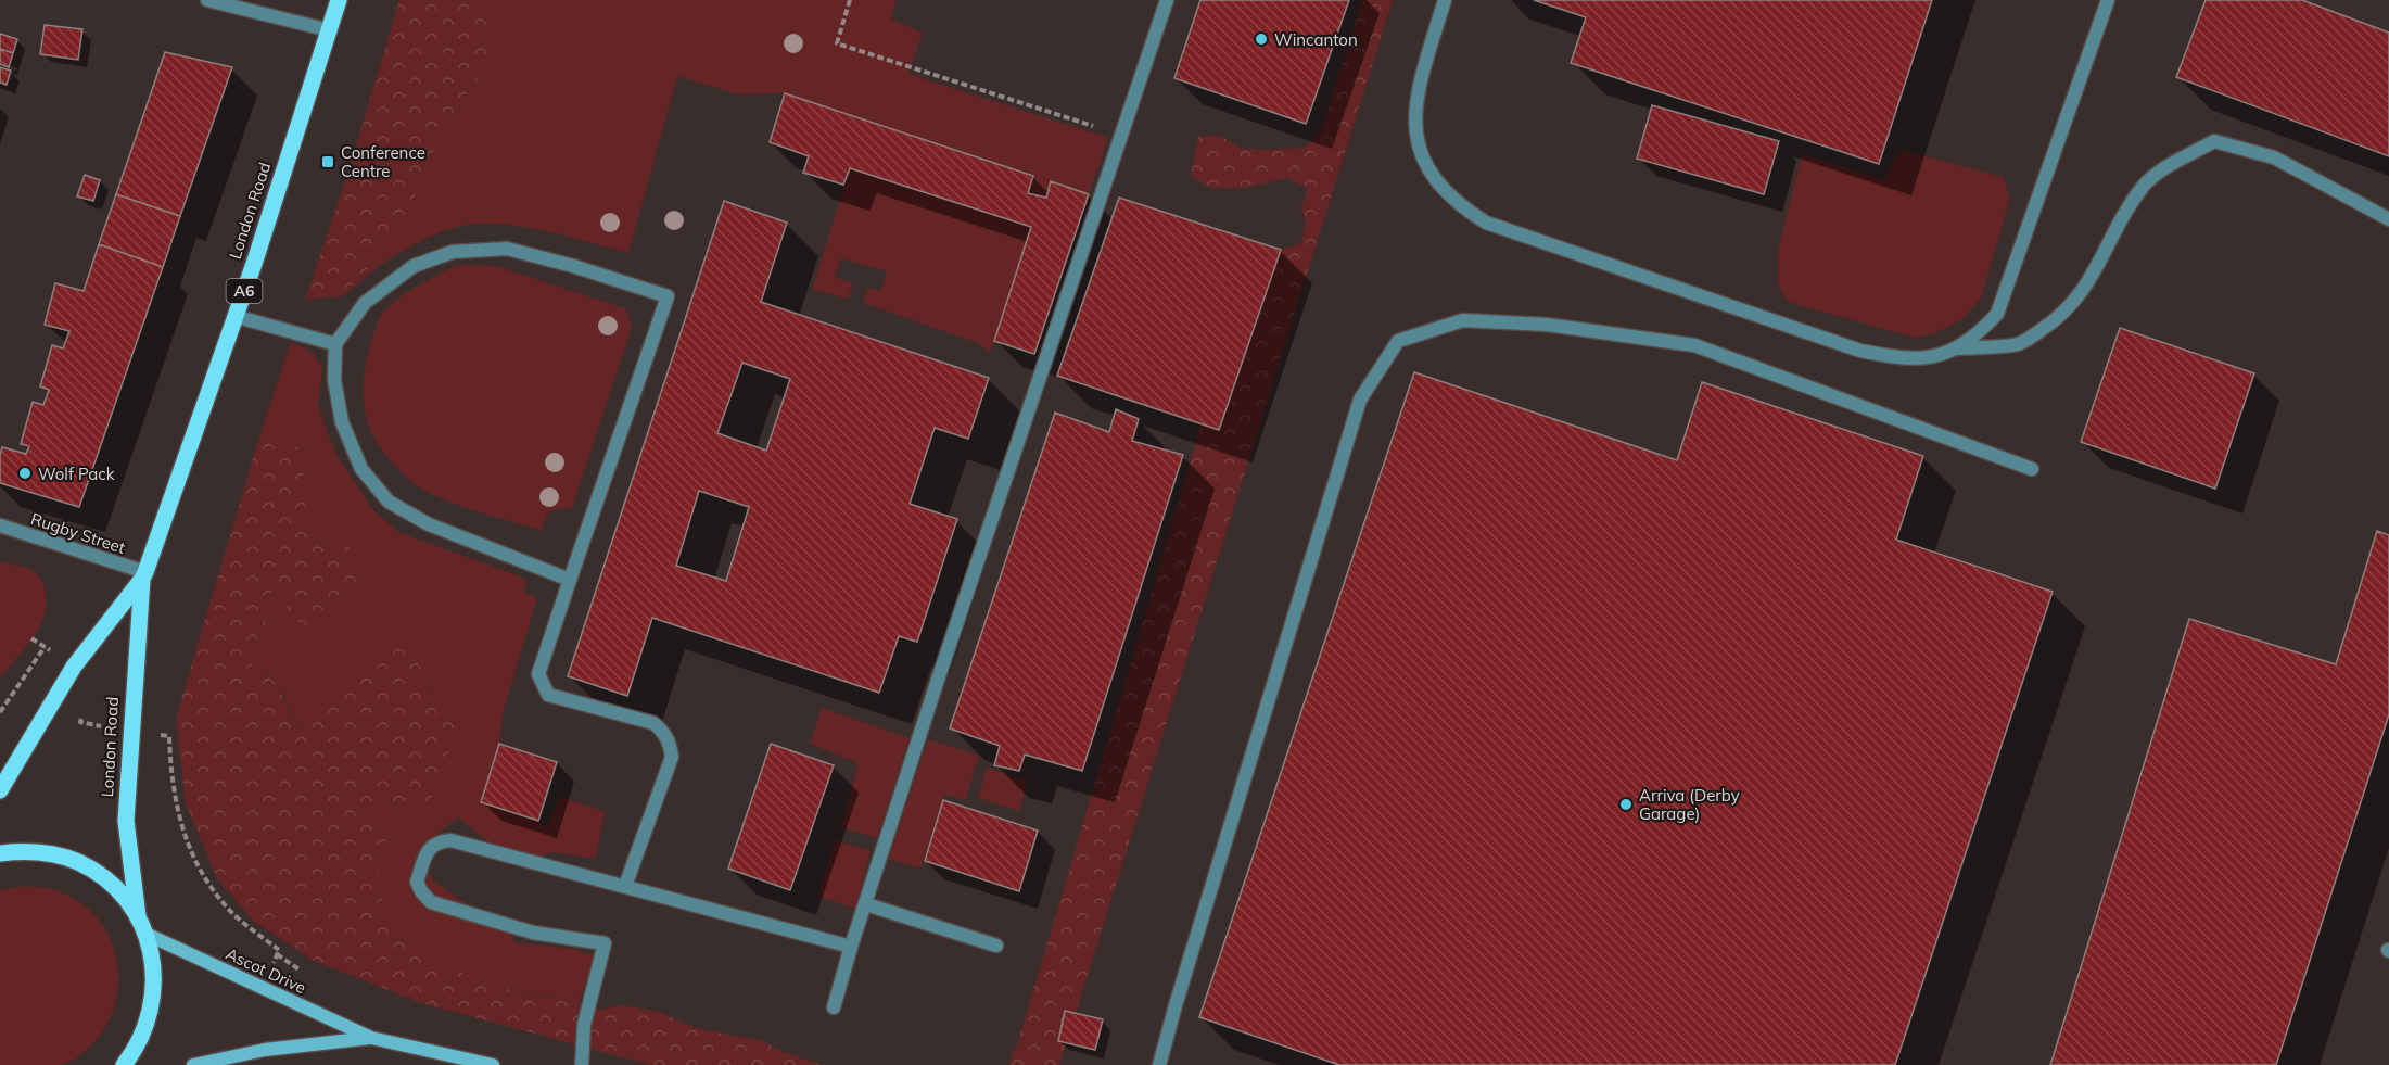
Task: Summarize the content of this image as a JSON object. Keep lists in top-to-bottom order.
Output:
{
  "streets": {
    "main road": ["London Road", "A6"],
    "street": ["Rugby Street", "Ascot Drive"]
  },
  "crossings": [
    ["London Road", "Rugby Street"]
  ],
  "places": {
    "other": ["Wincanton", "Wolf Pack", "Arriva (Derby Garage)"],
    "transit": ["Conference Centre"]
  }
}
